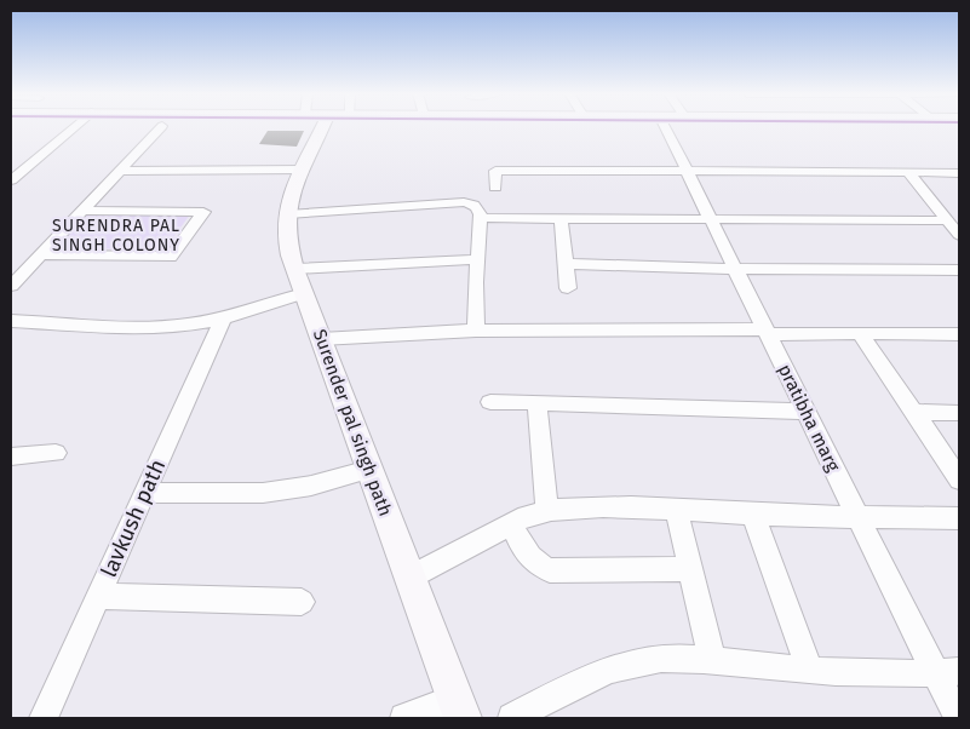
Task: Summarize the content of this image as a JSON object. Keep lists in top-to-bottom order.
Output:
{
  "streets": {
    "main road": ["Surender pal singh path"],
    "street": ["pratibha marg", "lavkush path"]
  },
  "districts": ["SURENDRA PAL SINGH COLONY"]
}
